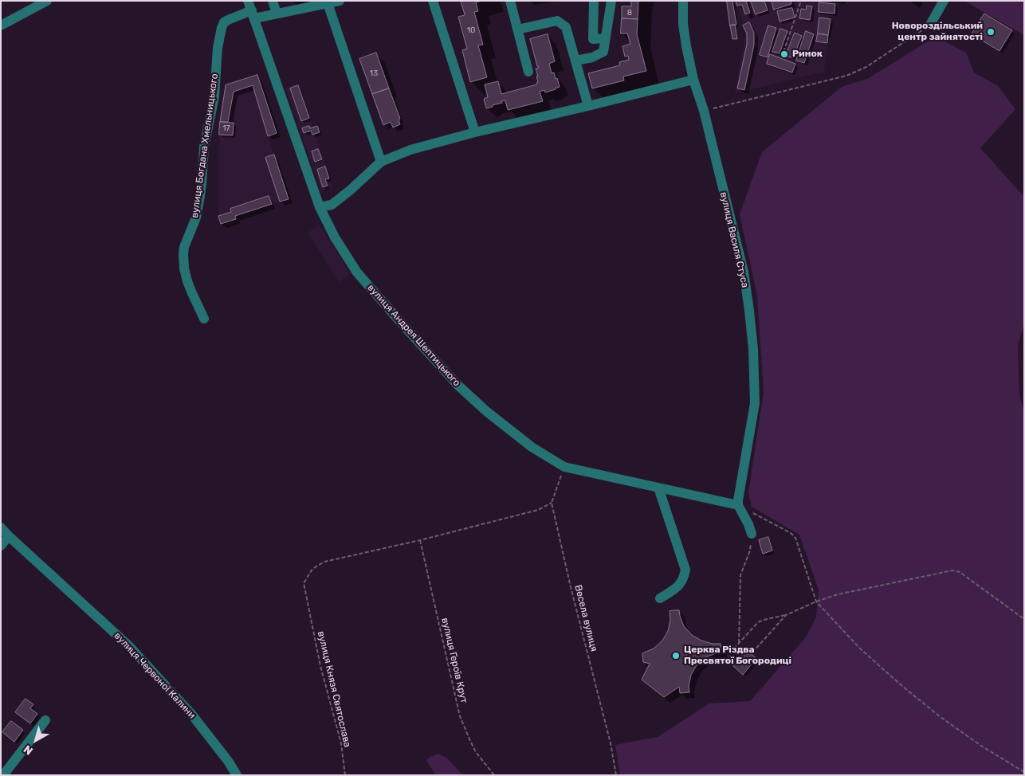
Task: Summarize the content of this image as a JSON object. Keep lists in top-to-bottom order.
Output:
{
  "streets": {
    "street": [
      "вулиця Богдана Хмельницького",
      "вулиця Василя Стуса",
      "вулиця Андрея Шептицького",
      "вулиця Червоної Калини"
    ],
    "path": ["Весела вулиця", "вулиця Героїв Крут", "вулиця Князя Святослава"]
  },
  "crossings": [
    ["вулиця Богдана Хмельницького", "вулиця Андрея Шептицького"],
    ["вулиця Василя Стуса", "вулиця Андрея Шептицького"],
    ["вулиця Героїв Крут", "вулиця Князя Святослава"]
  ],
  "places": ["Новороздільський центр зайнятості", "Ринок", "Церква Різдва Пресвятої Богородиці"],
  "house_numbers": [
    "8",
    "10",
    "13",
    "17"
  ],
  "north": "bottom left"
}
